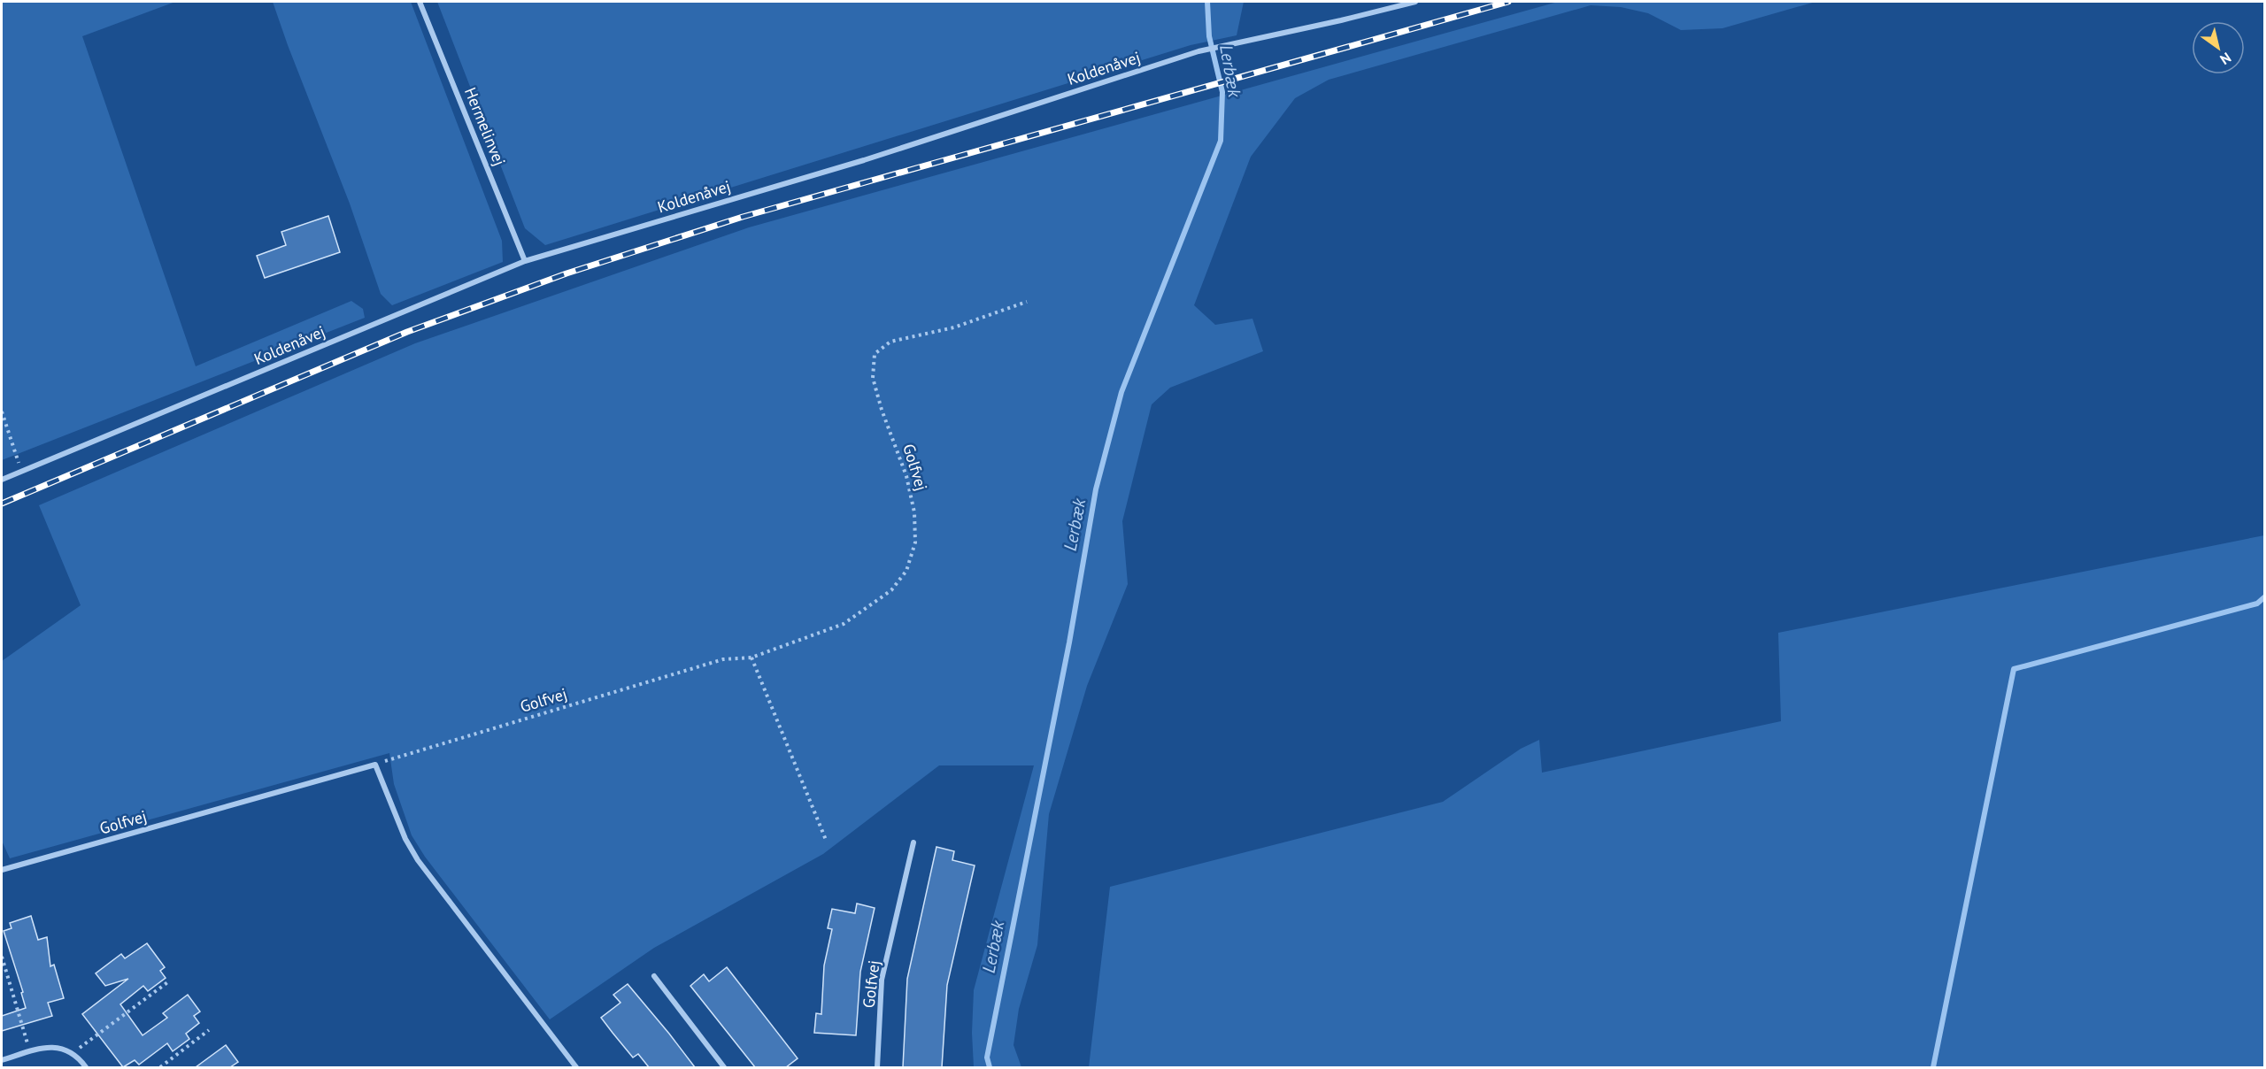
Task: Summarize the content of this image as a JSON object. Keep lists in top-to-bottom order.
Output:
{
  "streets": {
    "street": ["Koldenåvej", "Hermelinvej", "Golfvej"]
  },
  "crossings": [
    ["Koldenåvej", "Hermelinvej"]
  ],
  "water": ["Lerbæk"],
  "north": "bottom right"
}
